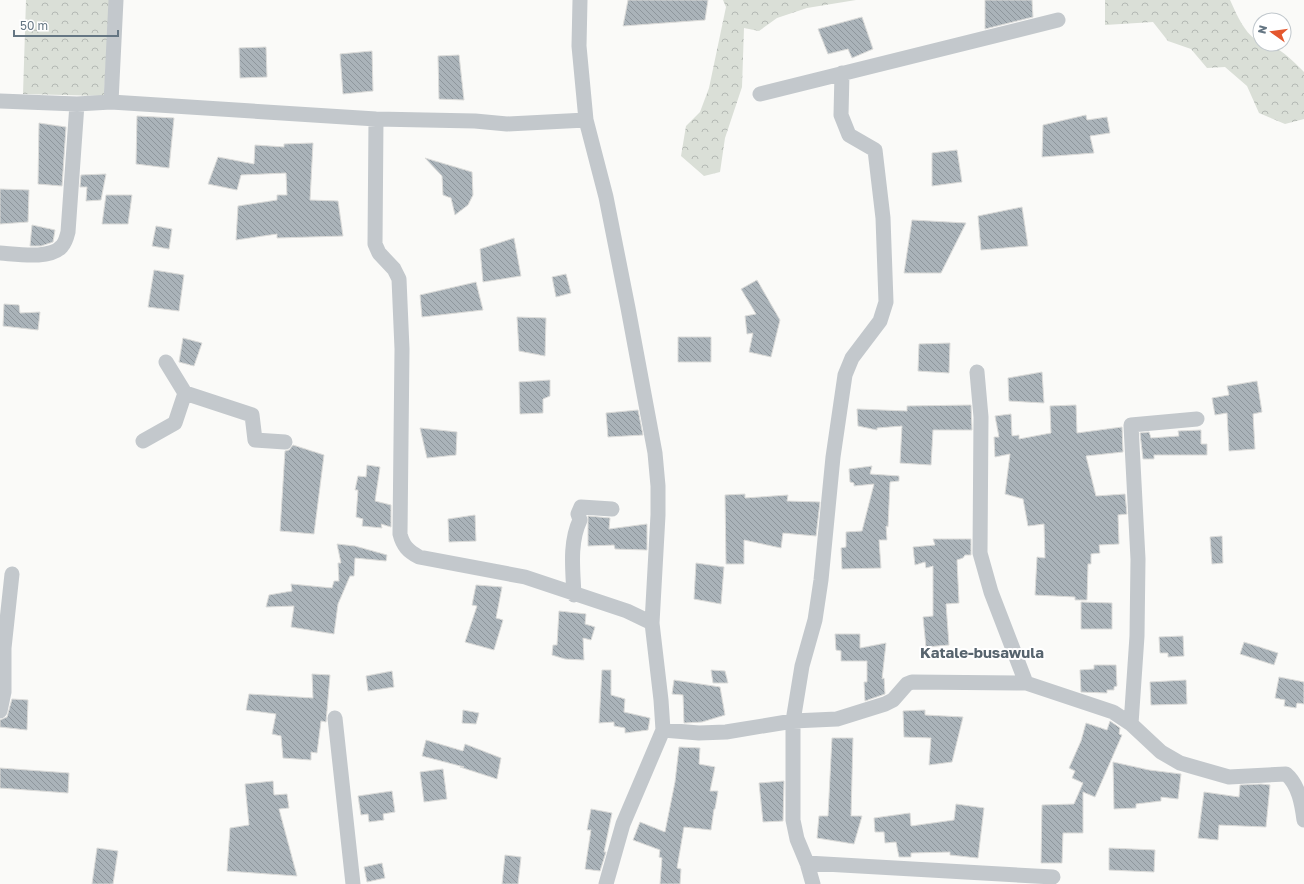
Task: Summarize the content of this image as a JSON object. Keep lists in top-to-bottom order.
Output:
{
  "districts": ["Katale-busawula"],
  "scale_bar": "50 m",
  "north": "left"
}
